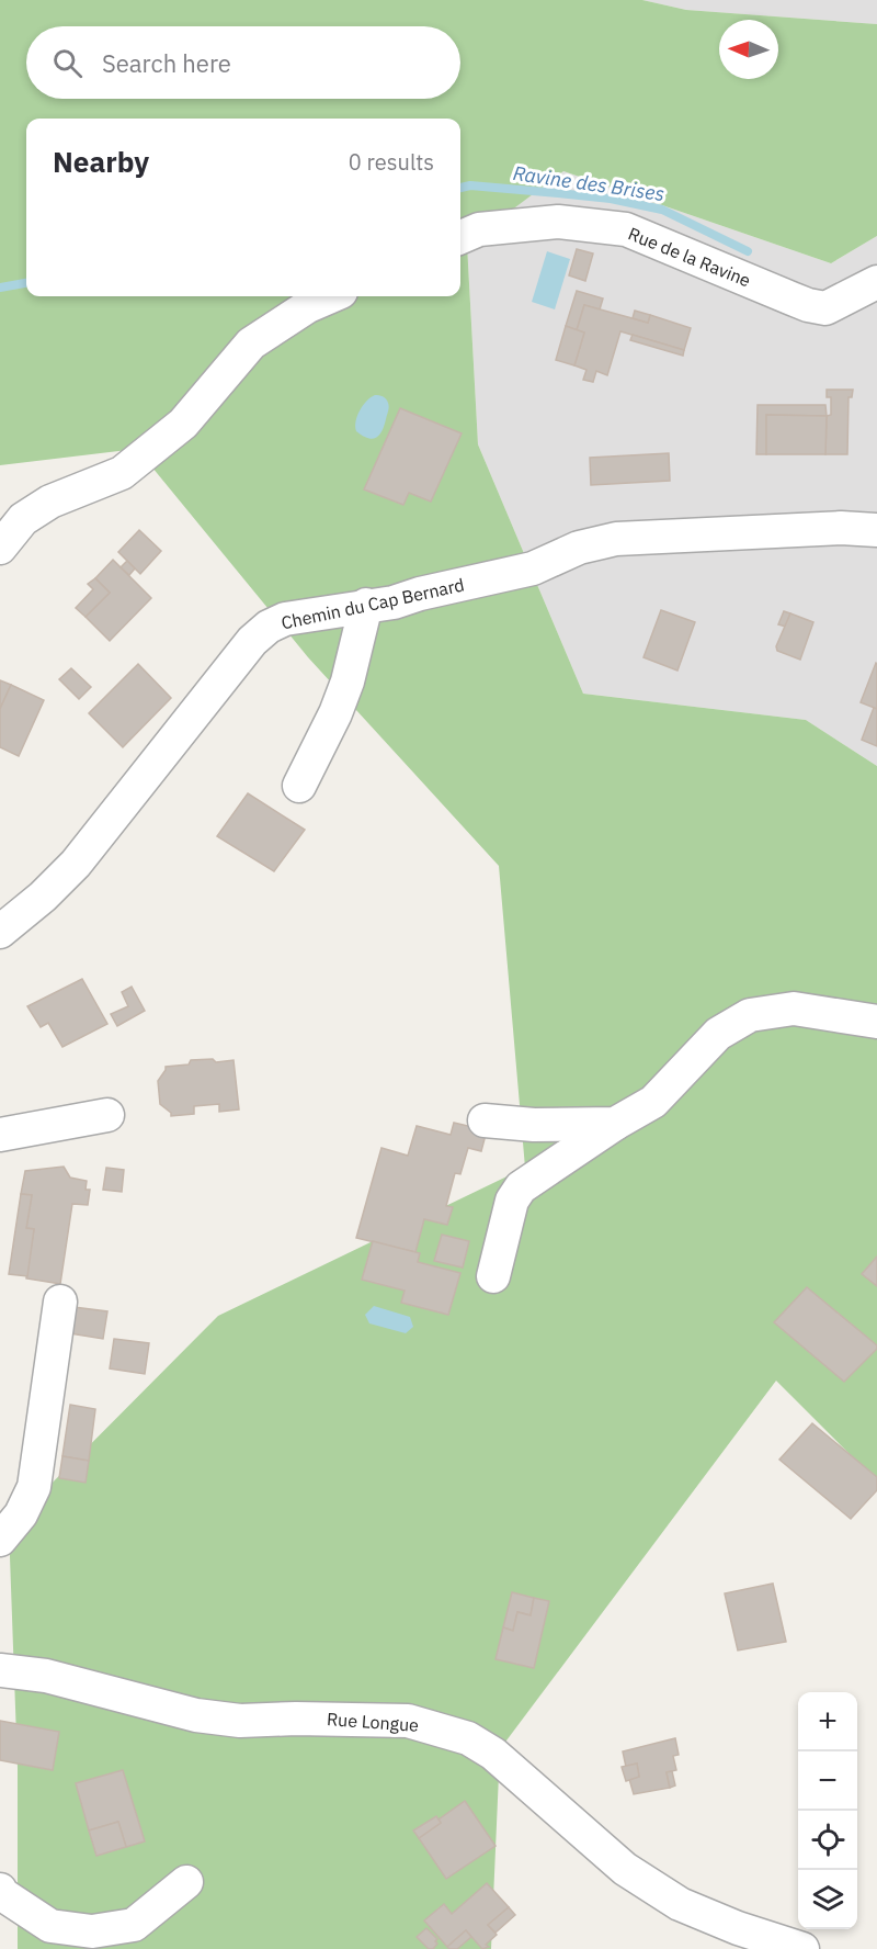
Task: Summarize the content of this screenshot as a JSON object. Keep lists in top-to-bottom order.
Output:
{
  "streets": {
    "street": ["Rue de la Ravine", "Chemin du Cap Bernard", "Rue Longue"]
  },
  "water": ["Ravine des Brises"],
  "north": "left",
  "page": {
    "search": "Search here",
    "heading": ["Nearby", "0 results"],
    "map_buttons": ["+", "−"]
  }
}
